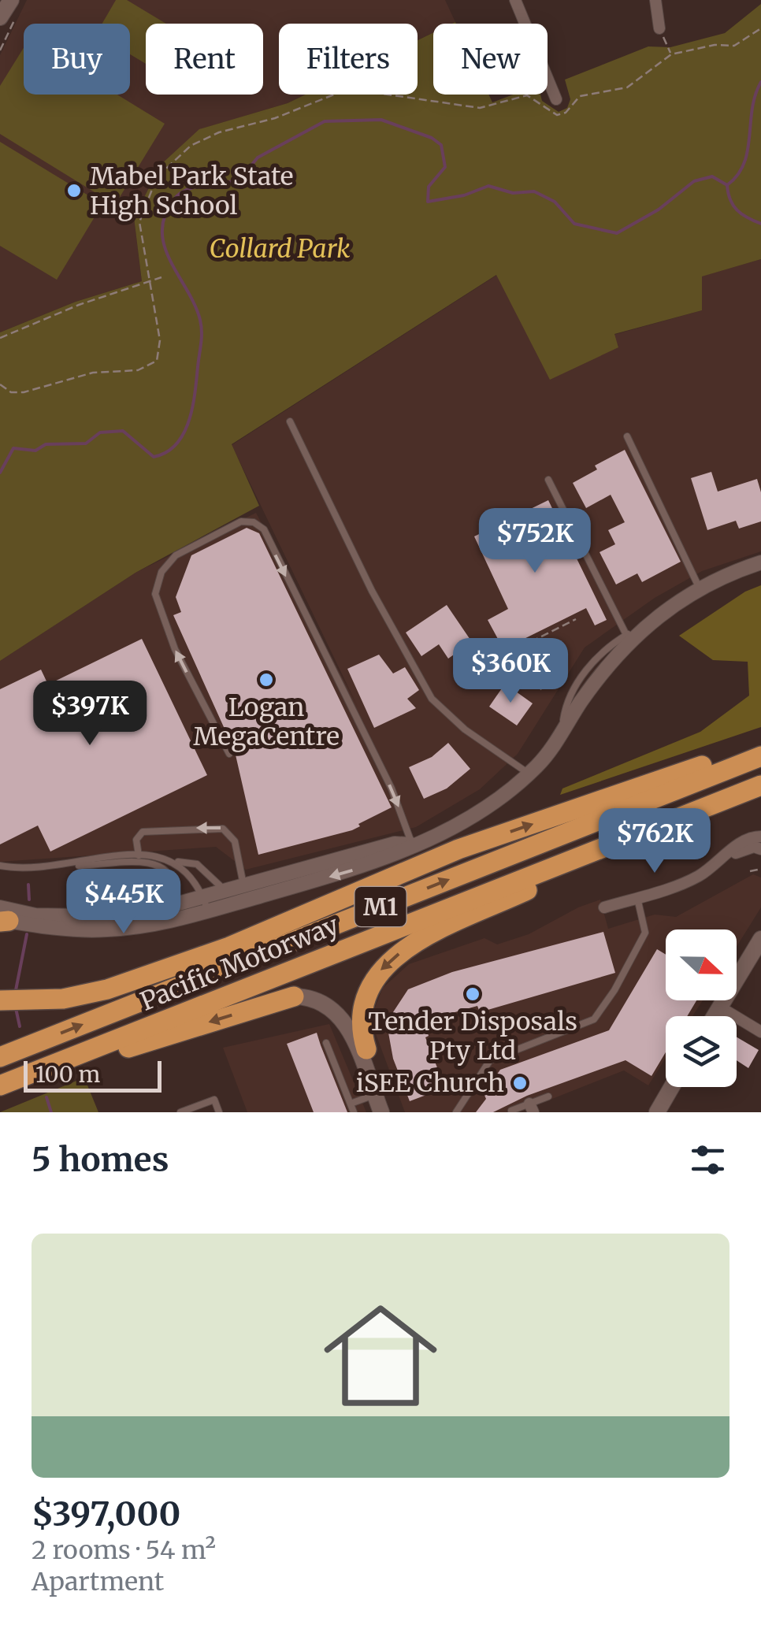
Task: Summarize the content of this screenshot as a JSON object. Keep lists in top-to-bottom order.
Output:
{
  "streets": {
    "highway": ["M1", "Pacific Motorway"]
  },
  "parks": ["Collard Park"],
  "places": [
    "Mabel Park State High School",
    "Logan MegaCentre",
    "Tender Disposals Pty Ltd",
    "iSEE Church"
  ],
  "scale_bar": "100 m",
  "north": "right",
  "page": {
    "chip": [
      "Buy",
      "Rent",
      "Filters",
      "New"
    ],
    "price": [
      "$752K",
      "$360K",
      "$397K",
      "$762K",
      "$445K"
    ],
    "scale": "100 m",
    "heading": "5 homes",
    "list": [
      {
        "name": "$397,000",
        "note": "2 rooms · 54 m² · Apartment"
      }
    ]
  }
}
